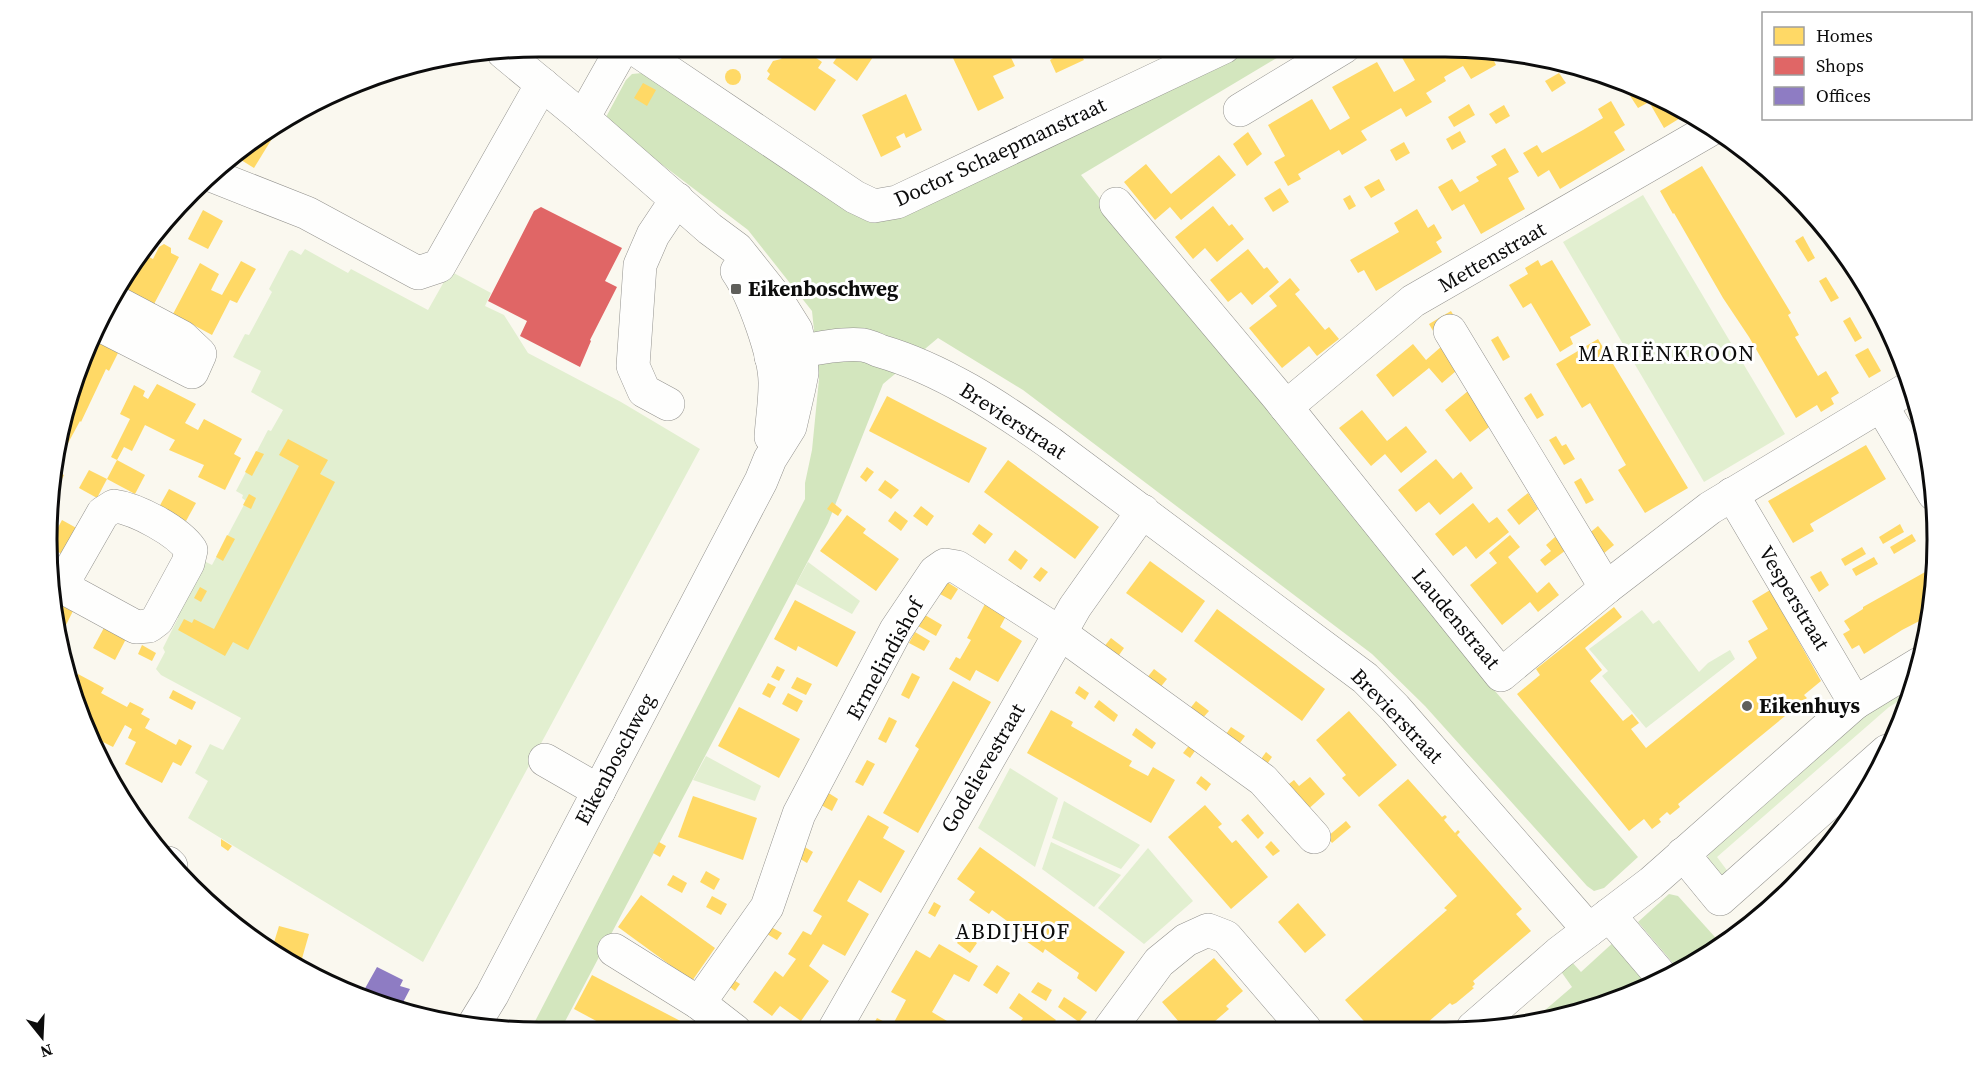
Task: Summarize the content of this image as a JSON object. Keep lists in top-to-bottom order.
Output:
{
  "streets": {
    "street": [
      "Doctor Schaepmanstraat",
      "Mettenstraat",
      "Brevierstraat",
      "Vesperstraat",
      "Laudenstraat",
      "Ermelindishof",
      "Eikenboschweg",
      "Godelievestraat"
    ]
  },
  "crossings": [
    ["Mettenstraat", "Laudenstraat"],
    ["Brevierstraat", "Eikenboschweg"],
    ["Brevierstraat", "Godelievestraat"],
    ["Vesperstraat", "Laudenstraat"],
    ["Ermelindishof", "Godelievestraat"]
  ],
  "districts": ["MARIËNKROON", "ABDIJHOF"],
  "places": {
    "transit": ["Eikenboschweg"],
    "other": ["Eikenhuys"]
  },
  "legend": ["Homes", "Shops", "Offices"],
  "north": "bottom"
}
